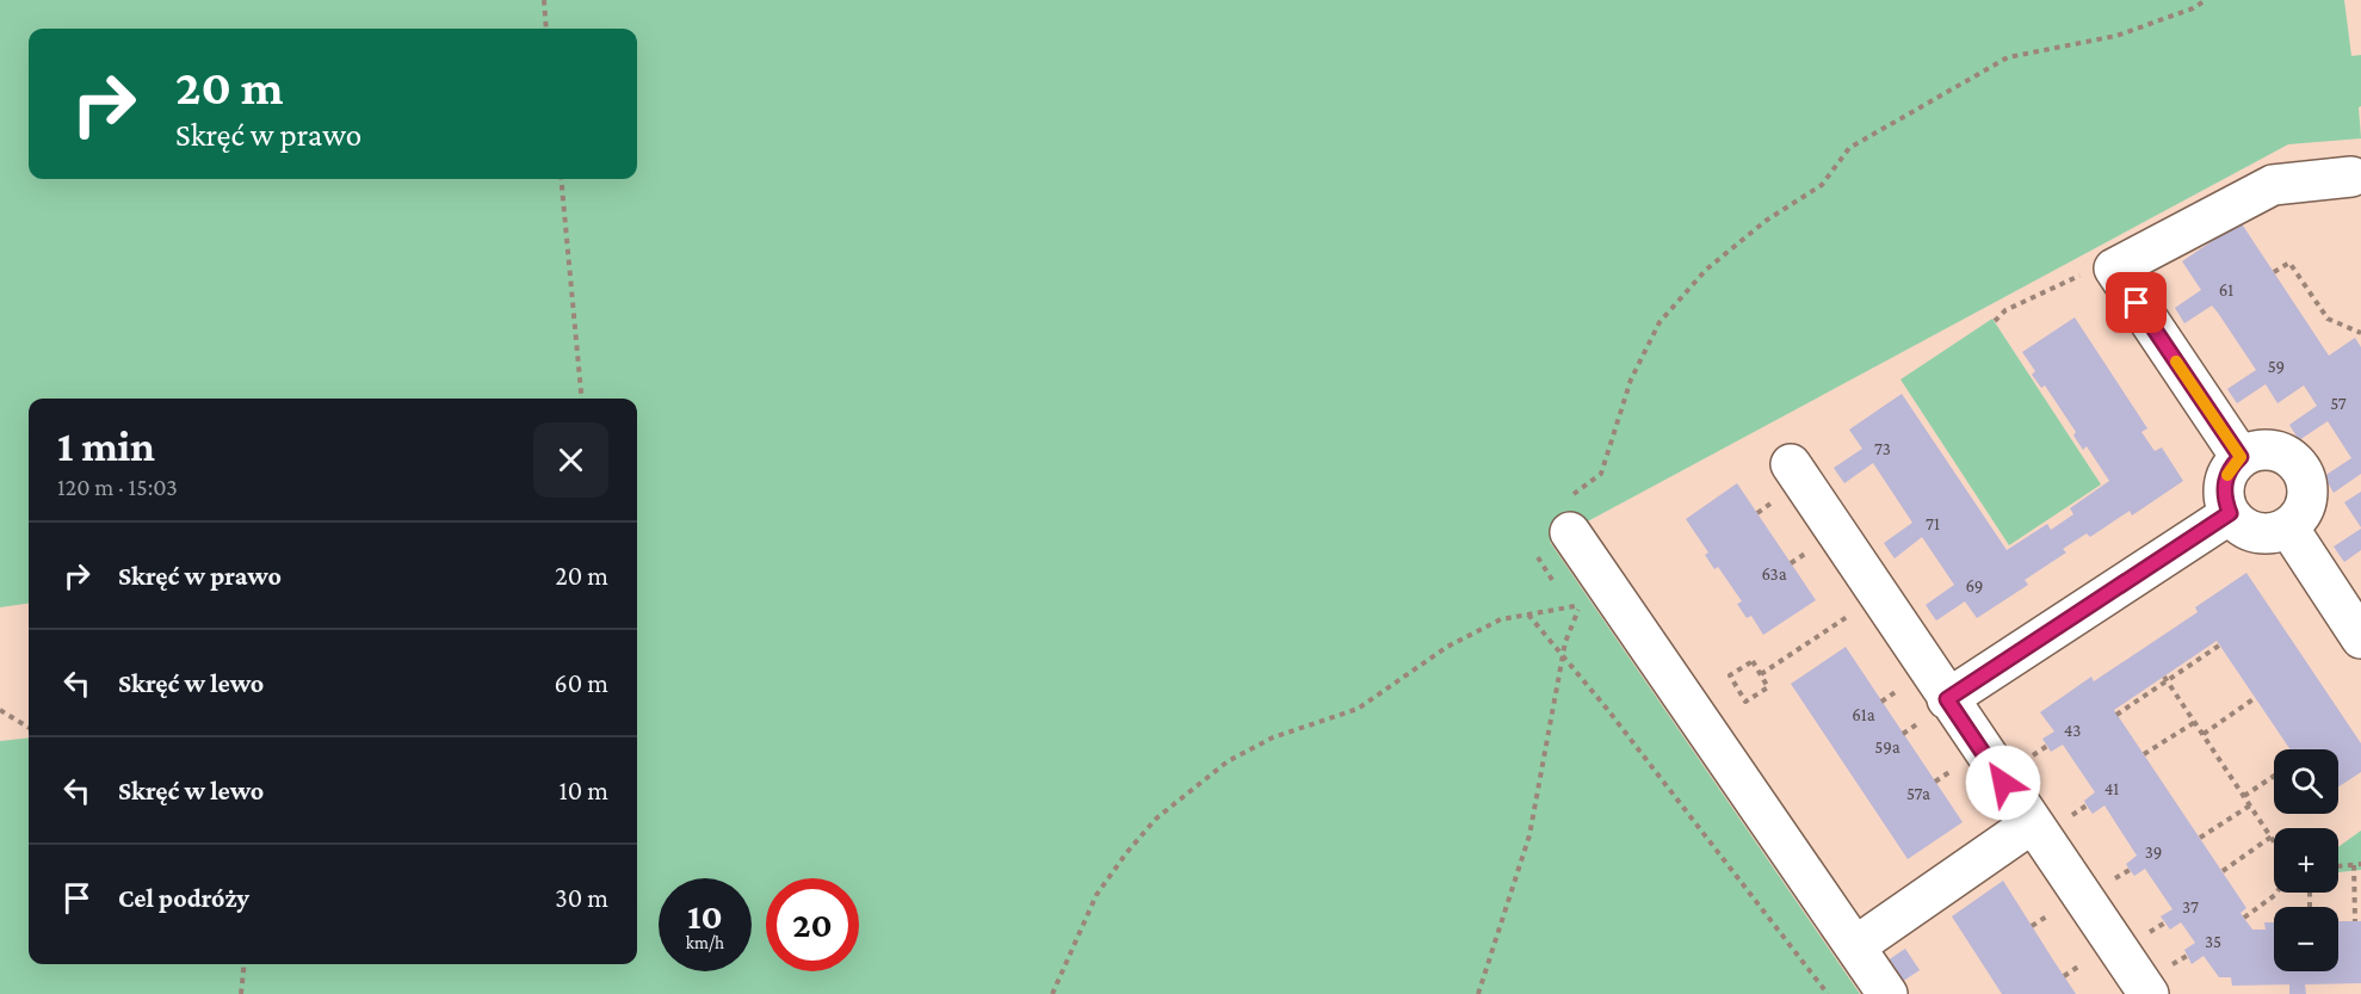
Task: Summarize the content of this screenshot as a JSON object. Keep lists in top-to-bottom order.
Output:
{
  "house_numbers": [
    "61",
    "59",
    "57",
    "73",
    "71",
    "63a",
    "69",
    "61a",
    "43",
    "59a",
    "41",
    "57a",
    "39",
    "37",
    "35"
  ],
  "page": {
    "turn": ["20 m", "Skręć w prawo"],
    "heading": ["1 min", "120 m · 15:03"],
    "list": [
      {
        "name": "Skręć w prawo",
        "value": "20 m"
      },
      {
        "name": "Skręć w lewo",
        "value": "60 m"
      },
      {
        "name": "Skręć w lewo",
        "value": "10 m"
      },
      {
        "name": "Cel podróży",
        "value": "30 m"
      }
    ],
    "map_buttons": ["+", "−"],
    "speed": "10 km/h",
    "limit": "20"
  }
}
